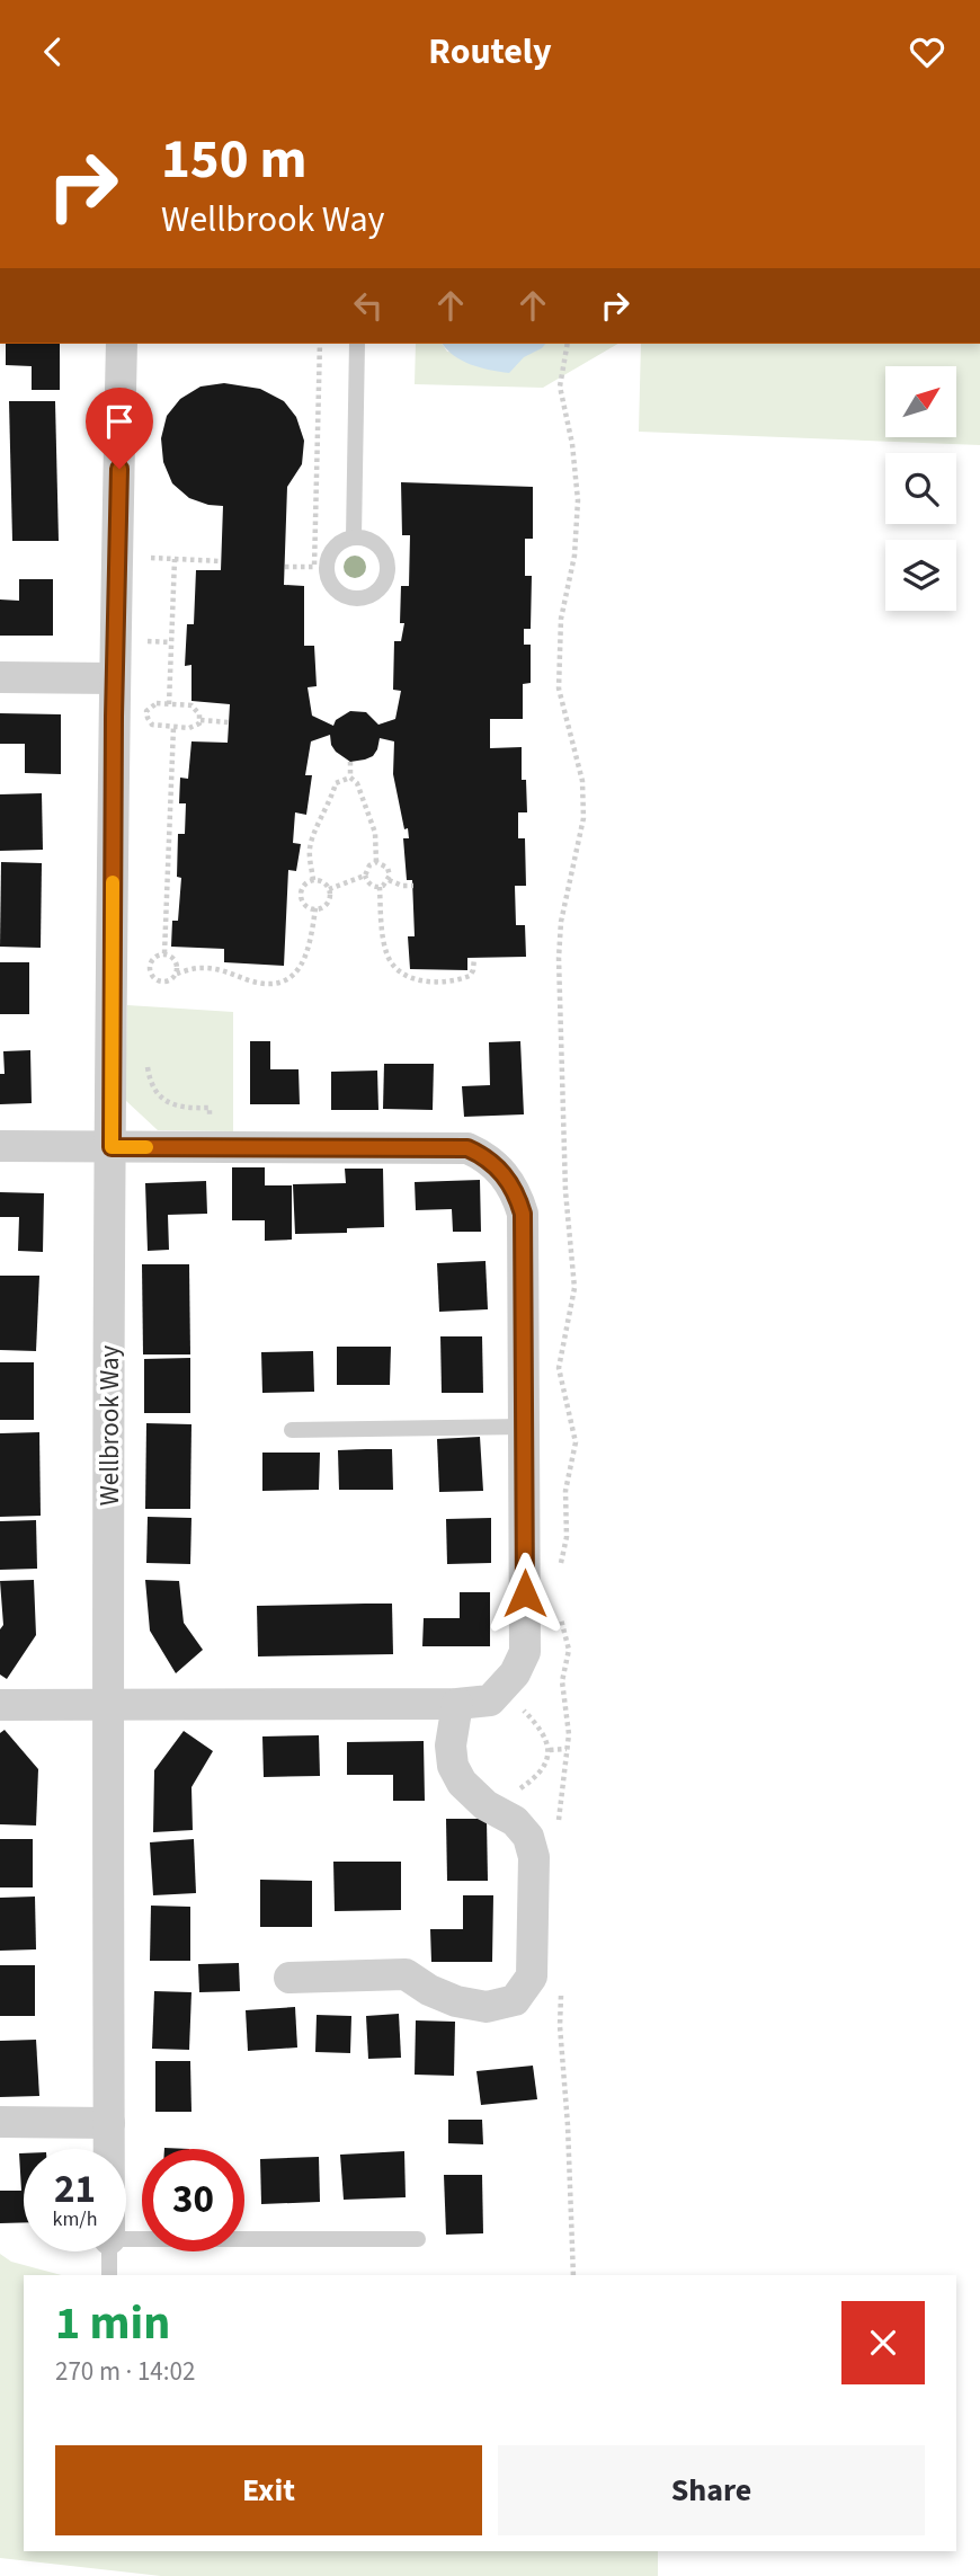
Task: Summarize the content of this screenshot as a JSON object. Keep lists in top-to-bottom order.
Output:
{
  "streets": {
    "street": ["Wellbrook Way"]
  },
  "north": "top right",
  "page": {
    "header": "Routely",
    "turn": ["150 m", "Wellbrook Way"],
    "speed": "21 km/h",
    "limit": "30",
    "heading": ["1 min", "270 m · 14:02"],
    "buttons": ["Exit", "Share"]
  }
}
